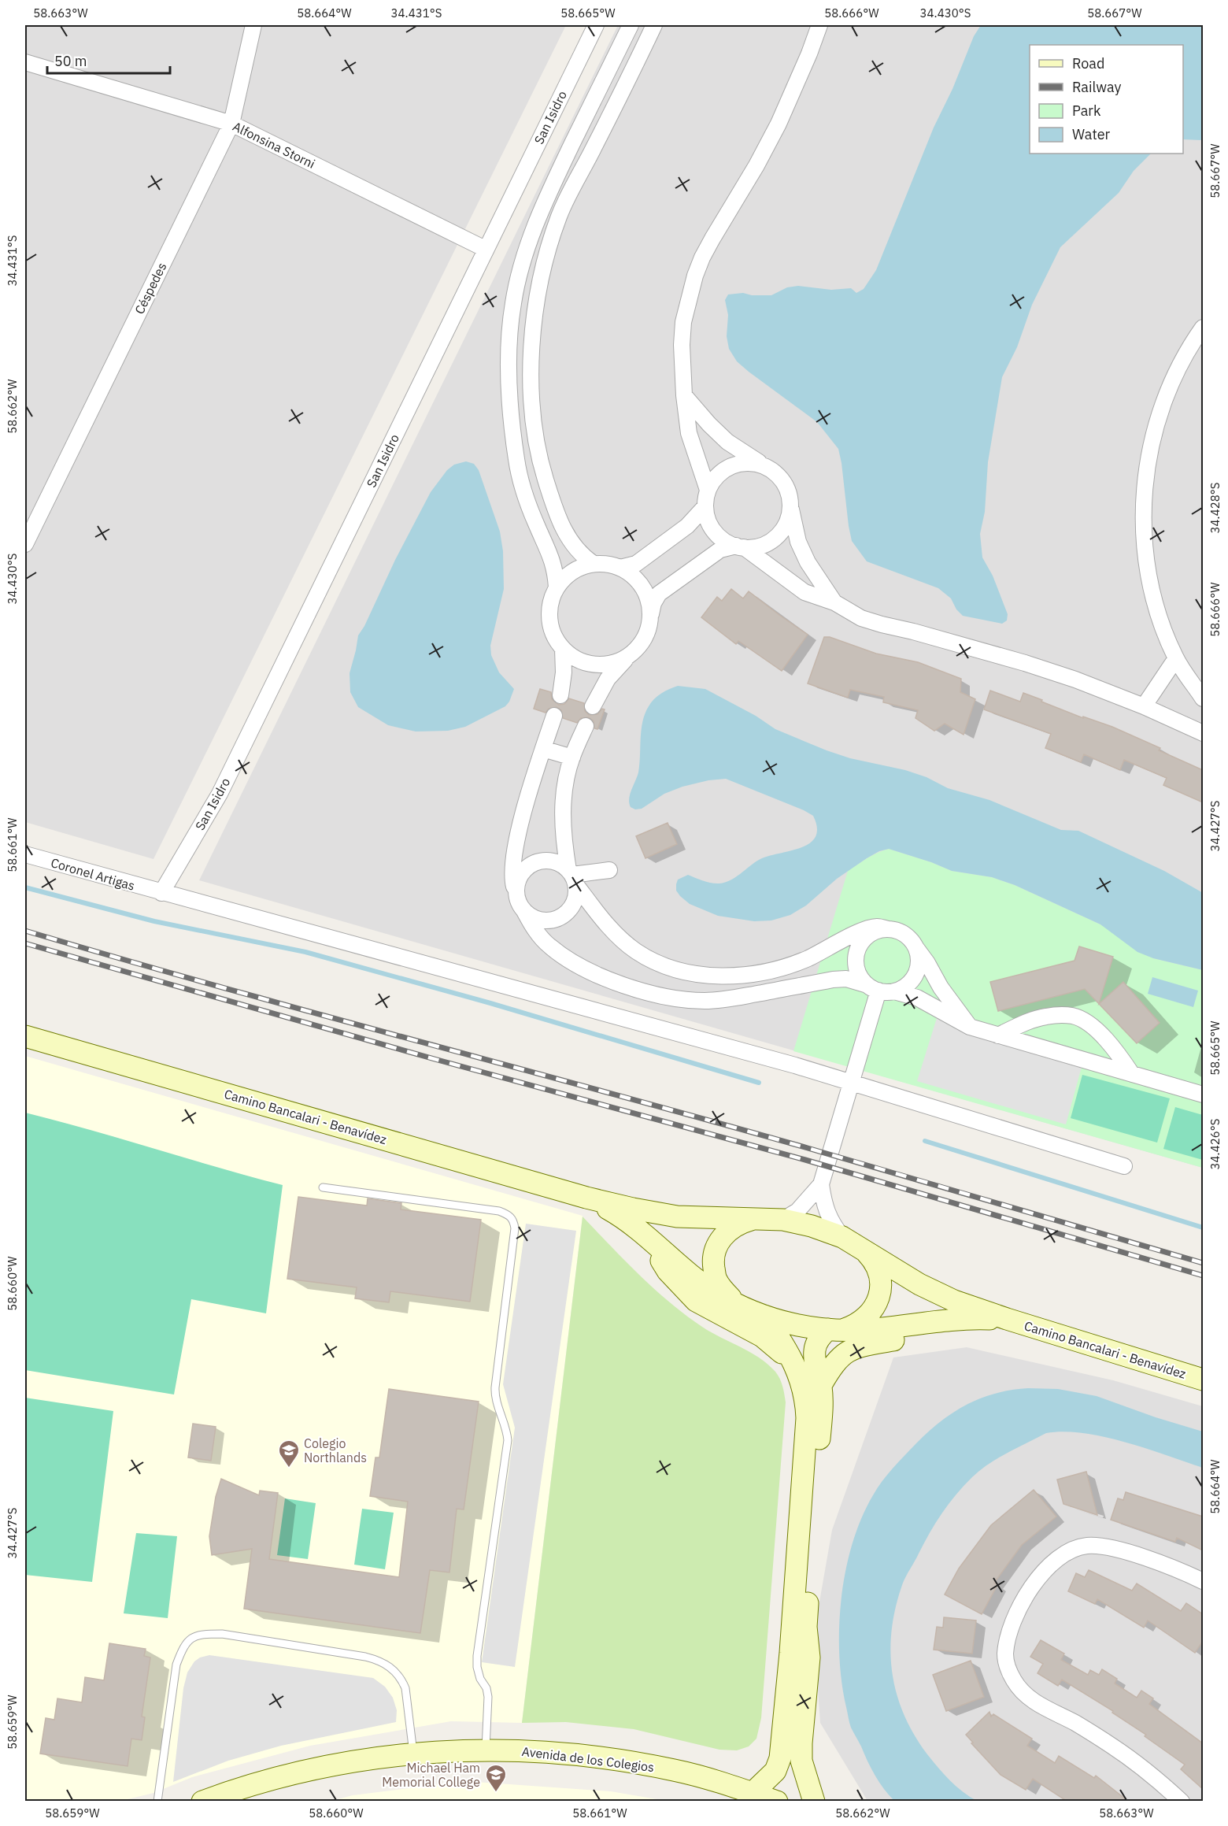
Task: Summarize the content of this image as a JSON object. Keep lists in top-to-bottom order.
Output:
{
  "streets": {
    "main road": ["Camino Bancalari - Benavídez", "Avenida de los Colegios"],
    "street": [
      "San Isidro",
      "Alfonsina Storni",
      "Céspedes",
      "Coronel Artigas"
    ]
  },
  "crossings": [
    ["San Isidro", "Alfonsina Storni"],
    ["San Isidro", "Coronel Artigas"],
    ["Alfonsina Storni", "Céspedes"]
  ],
  "places": {
    "school or university": ["Colegio Northlands", "Michael Ham Memorial College"]
  },
  "legend": [
    "Road",
    "Railway",
    "Park",
    "Water"
  ],
  "scale_bar": "50 m",
  "coordinates": [
    "58.663°W",
    "58.664°W",
    "34.431°S",
    "58.665°W",
    "58.666°W",
    "34.430°S",
    "58.667°W",
    "58.662°W",
    "34.428°S",
    "34.427°S",
    "58.661°W",
    "34.426°S",
    "58.660°W",
    "58.659°W"
  ]
}
